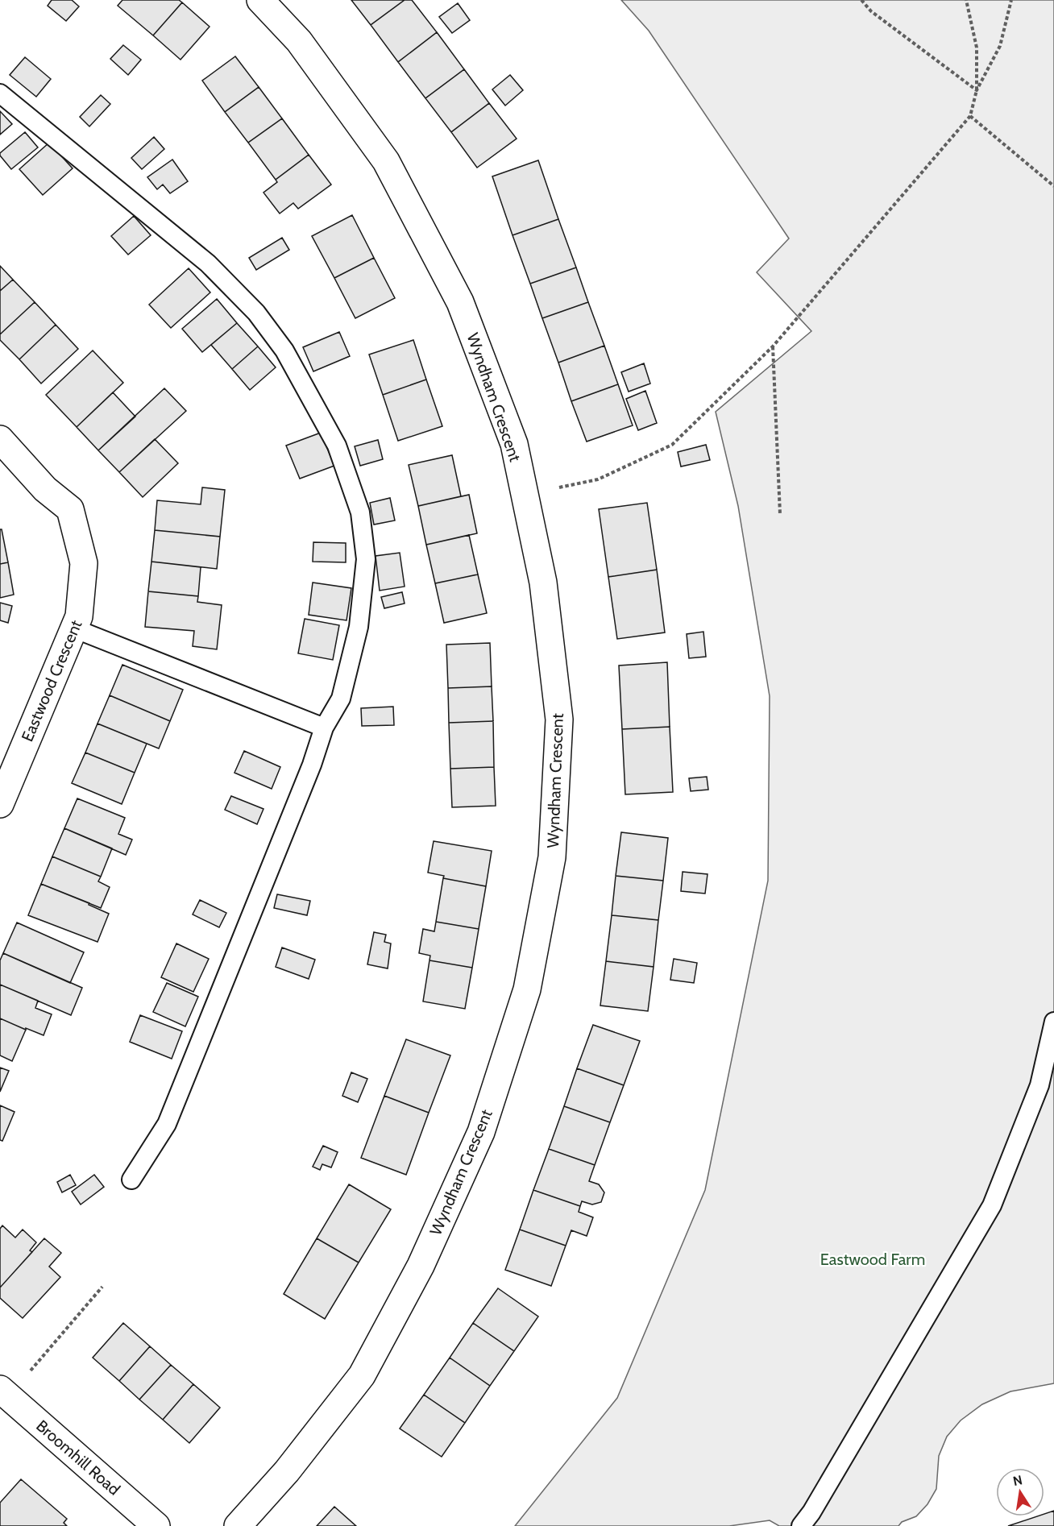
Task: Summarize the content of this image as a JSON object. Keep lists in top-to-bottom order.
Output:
{
  "streets": {
    "street": ["Wyndham Crescent", "Eastwood Crescent", "Broomhill Road"]
  },
  "parks": ["Eastwood Farm"],
  "north": "top"
}
